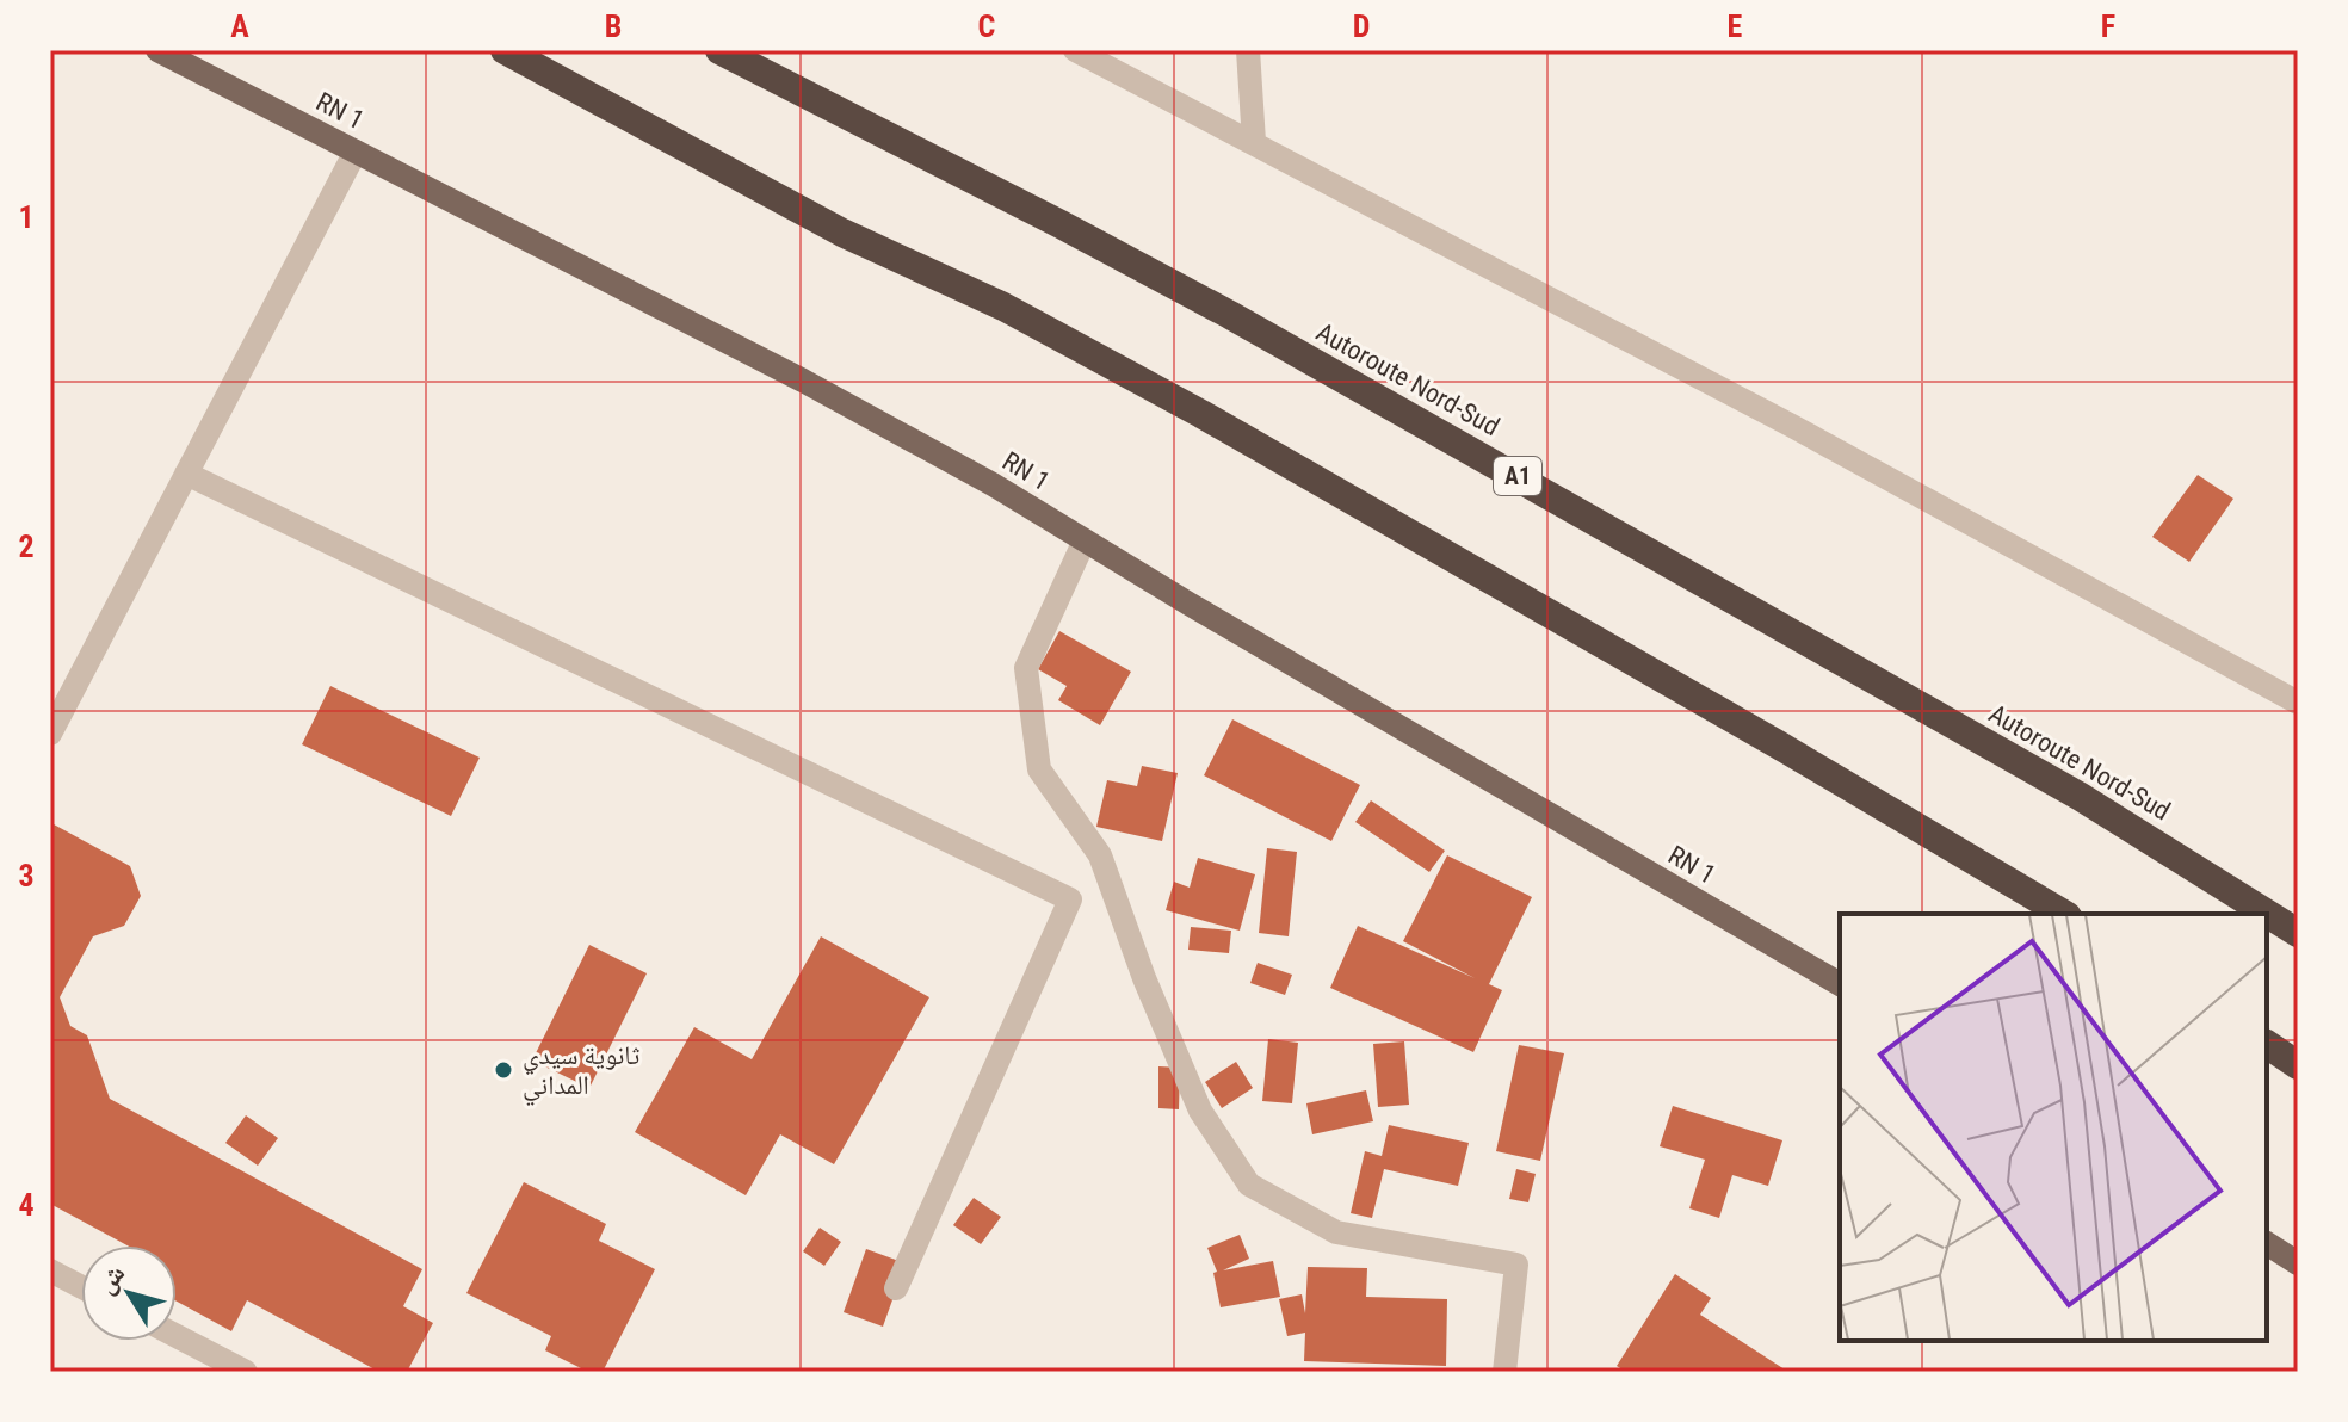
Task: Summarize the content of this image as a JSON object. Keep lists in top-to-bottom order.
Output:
{
  "streets": {
    "highway": ["Autoroute Nord-Sud", "A1"],
    "main road": ["RN 1"]
  },
  "places": ["ثانوية سيدي المداني"],
  "north": "top left",
  "grid": {
    "columns": [
      "A",
      "B",
      "C",
      "D",
      "E",
      "F"
    ],
    "rows": [
      "1",
      "2",
      "3",
      "4"
    ]
  }
}
